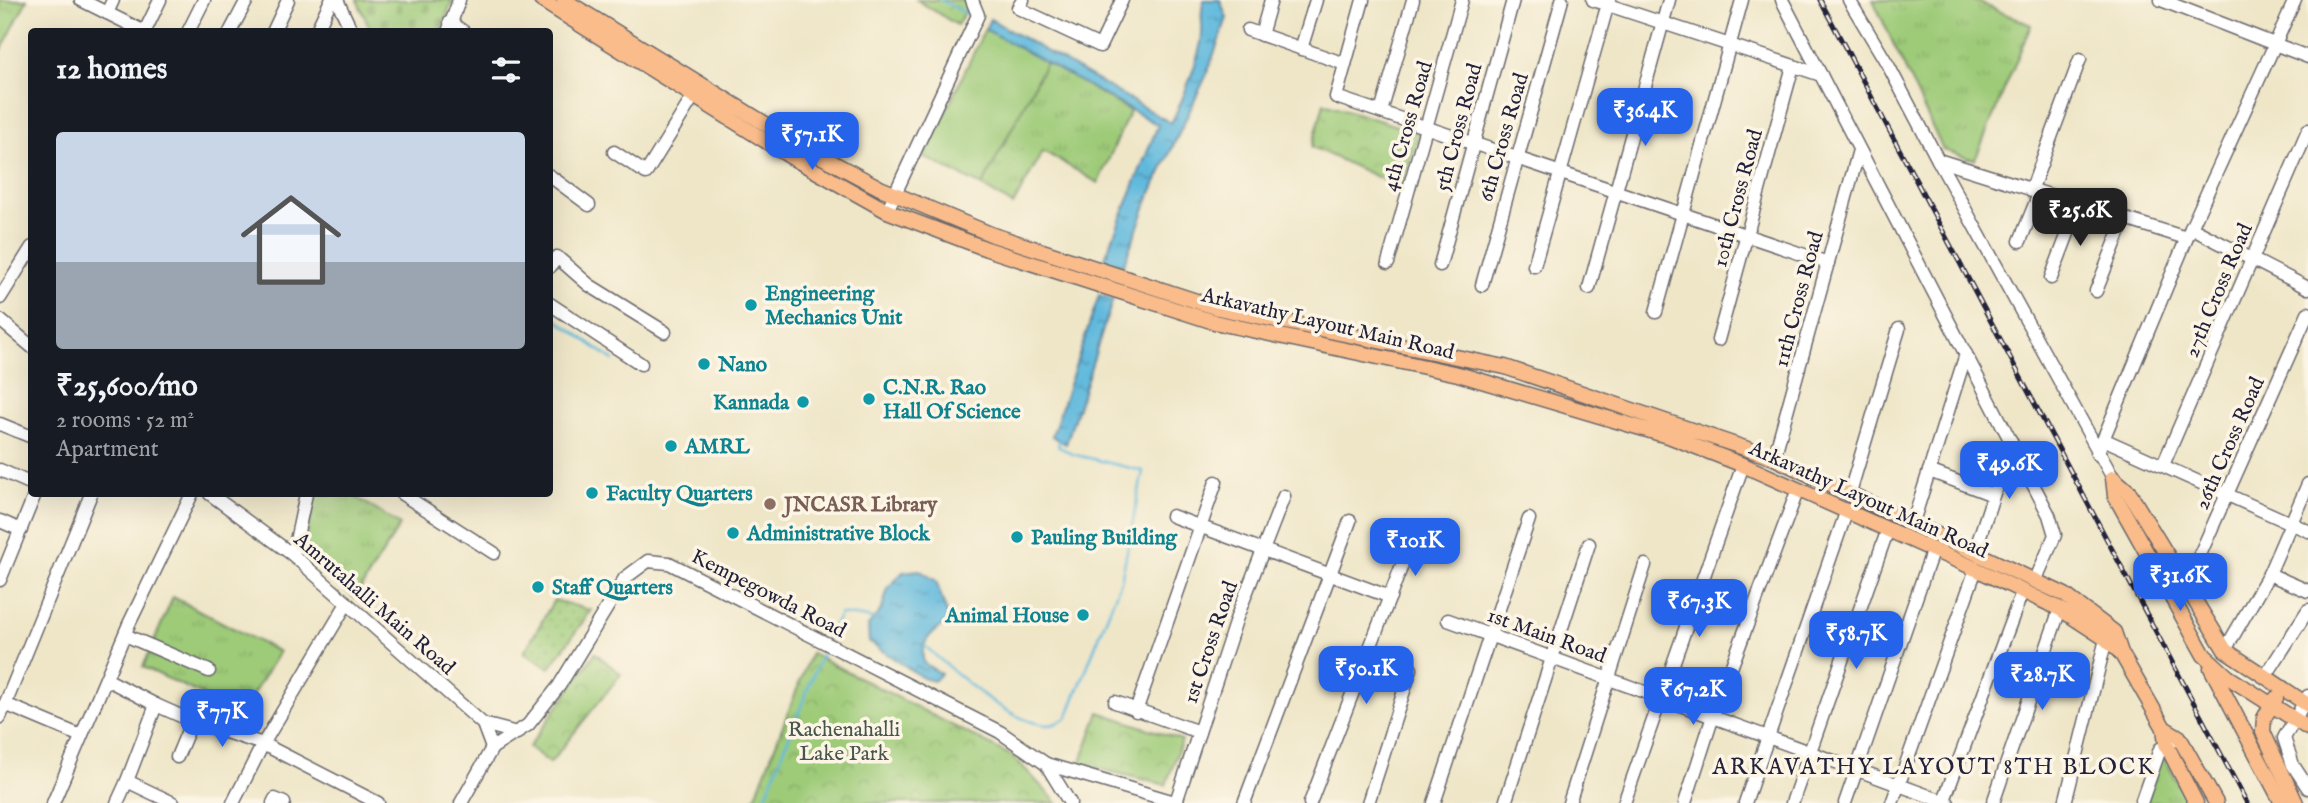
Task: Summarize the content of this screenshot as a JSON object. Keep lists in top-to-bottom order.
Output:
{
  "streets": {
    "main road": ["Arkavathy Layout Main Road"],
    "street": [
      "4th Cross Road",
      "5th Cross Road",
      "6th Cross Road",
      "10th Cross Road",
      "27th Cross Road",
      "11th Cross Road",
      "26th Cross Road",
      "Kempegowda Road",
      "Amrutahalli Main Road",
      "1st Main Road",
      "1st Cross Road"
    ]
  },
  "crossings": [
    ["11th Cross Road", "Arkavathy Layout Main Road"],
    ["Kempegowda Road", "Amrutahalli Main Road"]
  ],
  "districts": ["ARKAVATHY LAYOUT 8TH BLOCK"],
  "parks": ["Rachenahalli Lake Park"],
  "places": [
    "Engineering Mechanics Unit",
    "Nano",
    "C.N.R. Rao Hall Of Science",
    "Kannada",
    "AMRL",
    "Faculty Quarters",
    "JNCASR Library",
    "Administrative Block",
    "Pauling Building",
    "Staff Quarters",
    "Animal House"
  ],
  "page": {
    "heading": "12 homes",
    "price": [
      "₹36.4K",
      "₹57.1K",
      "₹25.6K",
      "₹49.6K",
      "₹101K",
      "₹31.6K",
      "₹67.3K",
      "₹58.7K",
      "₹50.1K",
      "₹28.7K",
      "₹67.2K",
      "₹77K"
    ],
    "list": [
      {
        "name": "₹25,600/mo",
        "note": "2 rooms · 52 m² · Apartment"
      }
    ]
  }
}
